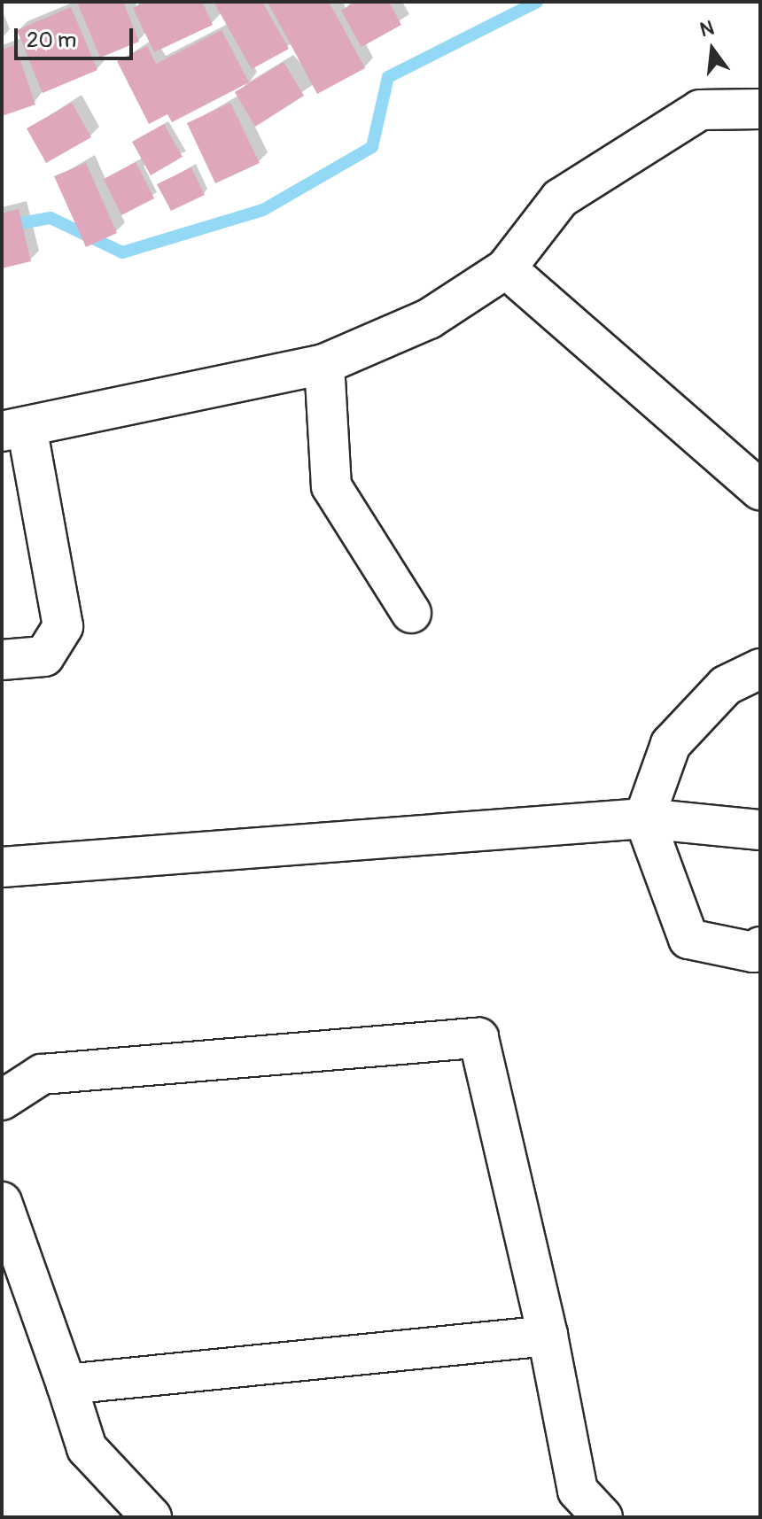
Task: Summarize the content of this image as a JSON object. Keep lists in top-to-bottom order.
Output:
{
  "scale_bar": "20 m",
  "north": "top"
}
